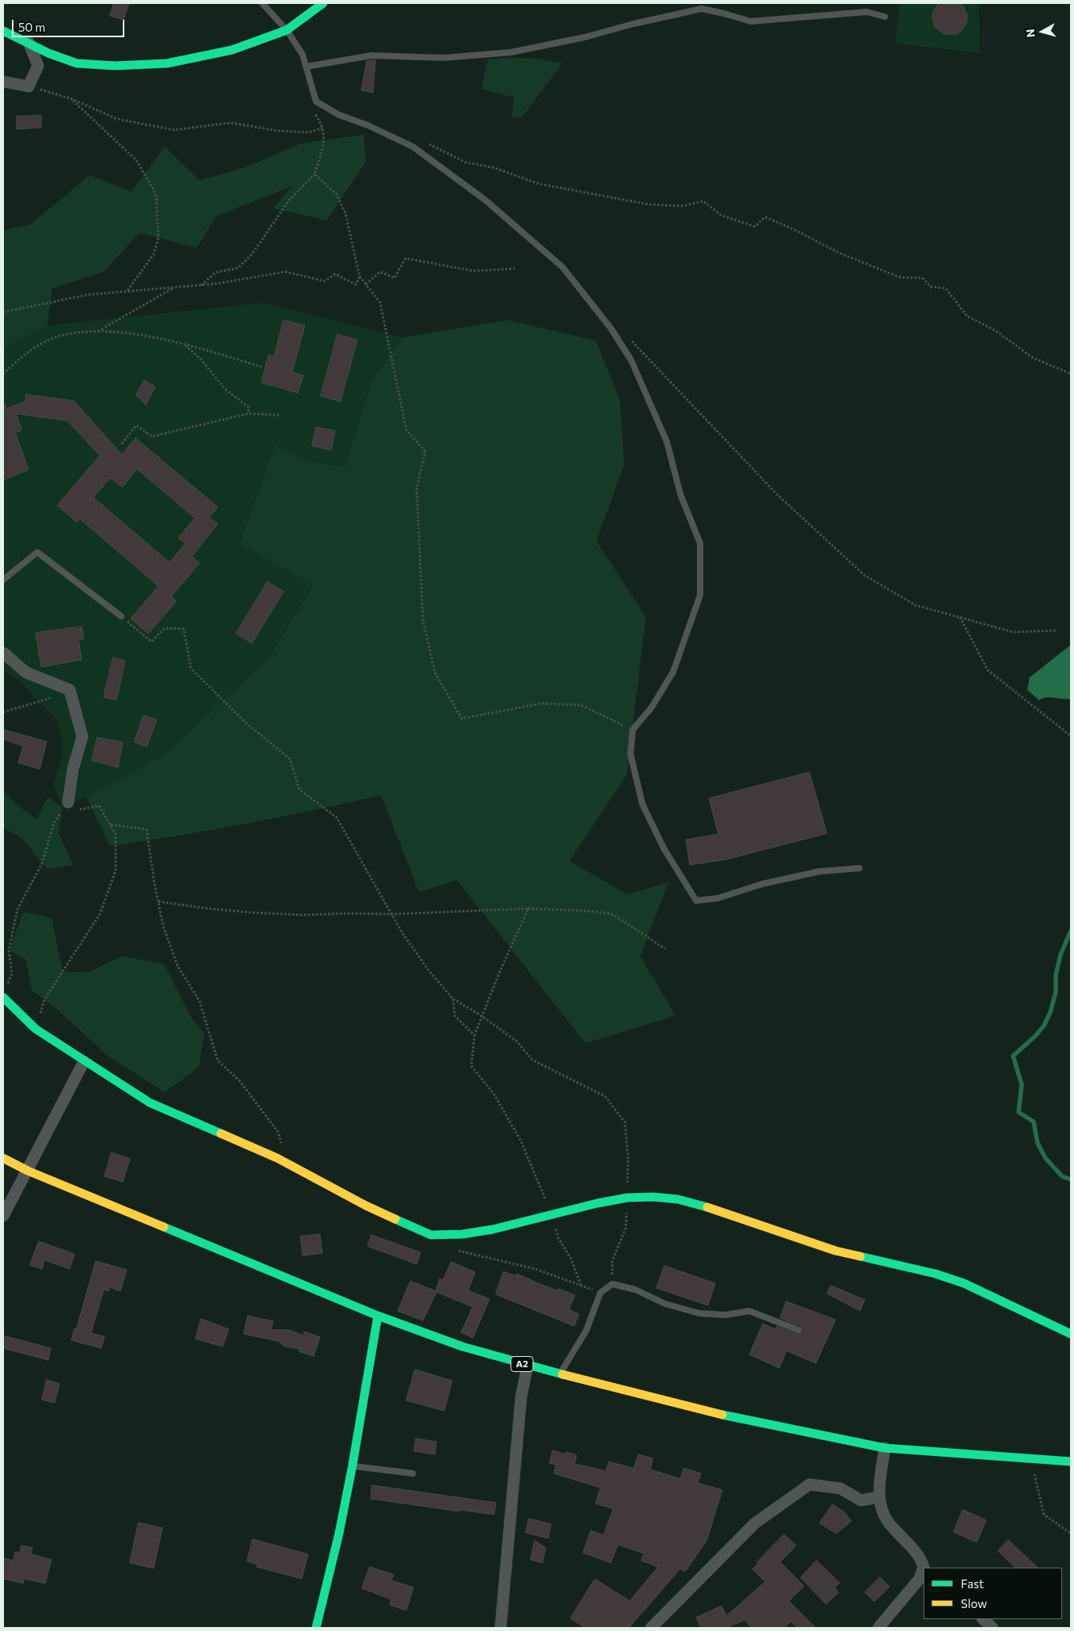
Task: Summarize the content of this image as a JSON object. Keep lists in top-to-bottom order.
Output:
{
  "streets": {
    "street": ["A2"]
  },
  "legend": ["Fast", "Slow"],
  "scale_bar": "50 m",
  "north": "left"
}
